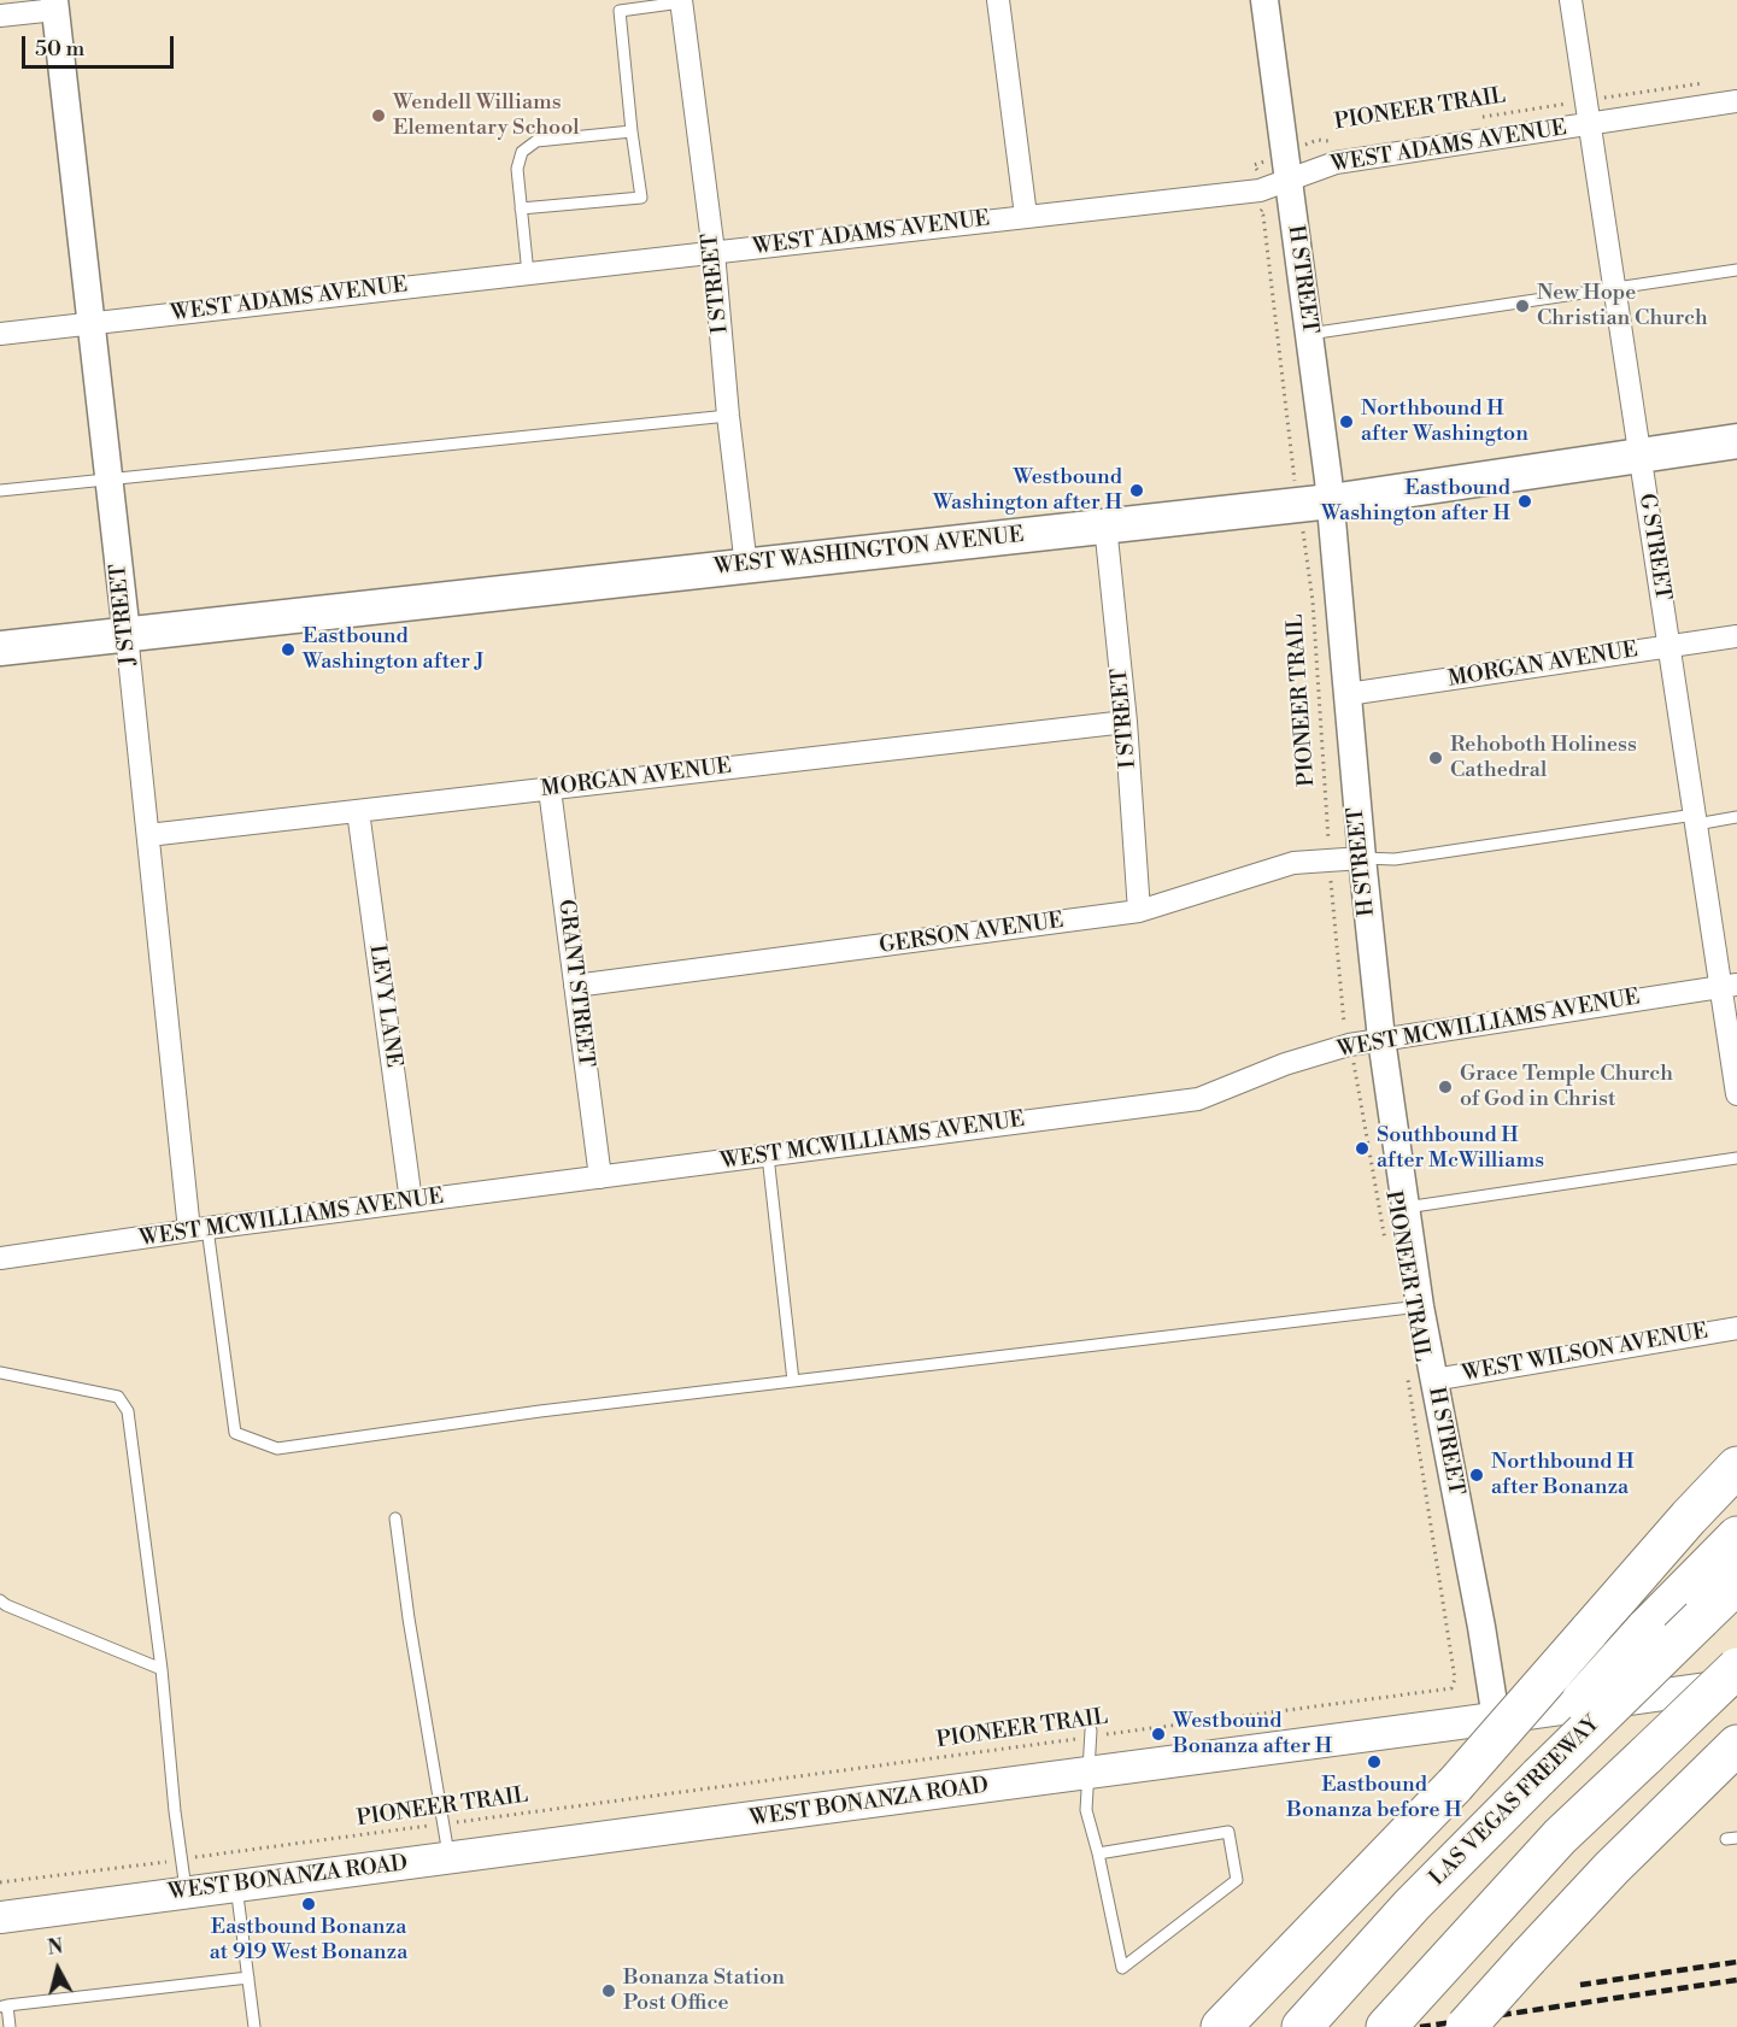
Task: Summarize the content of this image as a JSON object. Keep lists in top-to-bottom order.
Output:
{
  "streets": {
    "highway": ["LAS VEGAS FREEWAY"],
    "main road": ["WEST WASHINGTON AVENUE", "WEST BONANZA ROAD"],
    "street": [
      "WEST ADAMS AVENUE",
      "H STREET",
      "I STREET",
      "G STREET",
      "J STREET",
      "MORGAN AVENUE",
      "GERSON AVENUE",
      "GRANT STREET",
      "LEVY LANE",
      "WEST MCWILLIAMS AVENUE",
      "WEST WILSON AVENUE"
    ],
    "path": ["PIONEER TRAIL"]
  },
  "crossings": [
    ["PIONEER TRAIL", "WEST ADAMS AVENUE"],
    ["PIONEER TRAIL", "H STREET"],
    ["PIONEER TRAIL", "G STREET"],
    ["PIONEER TRAIL", "WEST WASHINGTON AVENUE"],
    ["PIONEER TRAIL", "GERSON AVENUE"],
    ["PIONEER TRAIL", "WEST MCWILLIAMS AVENUE"],
    ["PIONEER TRAIL", "WEST WILSON AVENUE"],
    ["WEST ADAMS AVENUE", "H STREET"],
    ["WEST ADAMS AVENUE", "I STREET"],
    ["WEST ADAMS AVENUE", "G STREET"],
    ["WEST ADAMS AVENUE", "J STREET"],
    ["H STREET", "WEST WASHINGTON AVENUE"],
    ["H STREET", "MORGAN AVENUE"],
    ["H STREET", "GERSON AVENUE"],
    ["H STREET", "WEST MCWILLIAMS AVENUE"],
    ["H STREET", "WEST WILSON AVENUE"],
    ["H STREET", "WEST BONANZA ROAD"],
    ["I STREET", "WEST WASHINGTON AVENUE"],
    ["I STREET", "MORGAN AVENUE"],
    ["I STREET", "GERSON AVENUE"],
    ["G STREET", "WEST WASHINGTON AVENUE"],
    ["G STREET", "MORGAN AVENUE"],
    ["G STREET", "WEST MCWILLIAMS AVENUE"],
    ["WEST WASHINGTON AVENUE", "J STREET"],
    ["J STREET", "MORGAN AVENUE"],
    ["J STREET", "WEST MCWILLIAMS AVENUE"],
    ["MORGAN AVENUE", "GRANT STREET"],
    ["MORGAN AVENUE", "LEVY LANE"],
    ["GERSON AVENUE", "GRANT STREET"],
    ["GRANT STREET", "WEST MCWILLIAMS AVENUE"],
    ["LEVY LANE", "WEST MCWILLIAMS AVENUE"]
  ],
  "places": [
    "Wendell Williams Elementary School",
    "New Hope Christian Church",
    "Northbound H after Washington",
    "Westbound Washington after H",
    "Eastbound Washington after H",
    "Eastbound Washington after J",
    "Rehoboth Holiness Cathedral",
    "Grace Temple Church of God in Christ",
    "Southbound H after McWilliams",
    "Northbound H after Bonanza",
    "Westbound Bonanza after H",
    "Eastbound Bonanza before H",
    "Eastbound Bonanza at 919 West Bonanza",
    "Bonanza Station Post Office"
  ],
  "scale_bar": "50 m",
  "north": "top"
}
